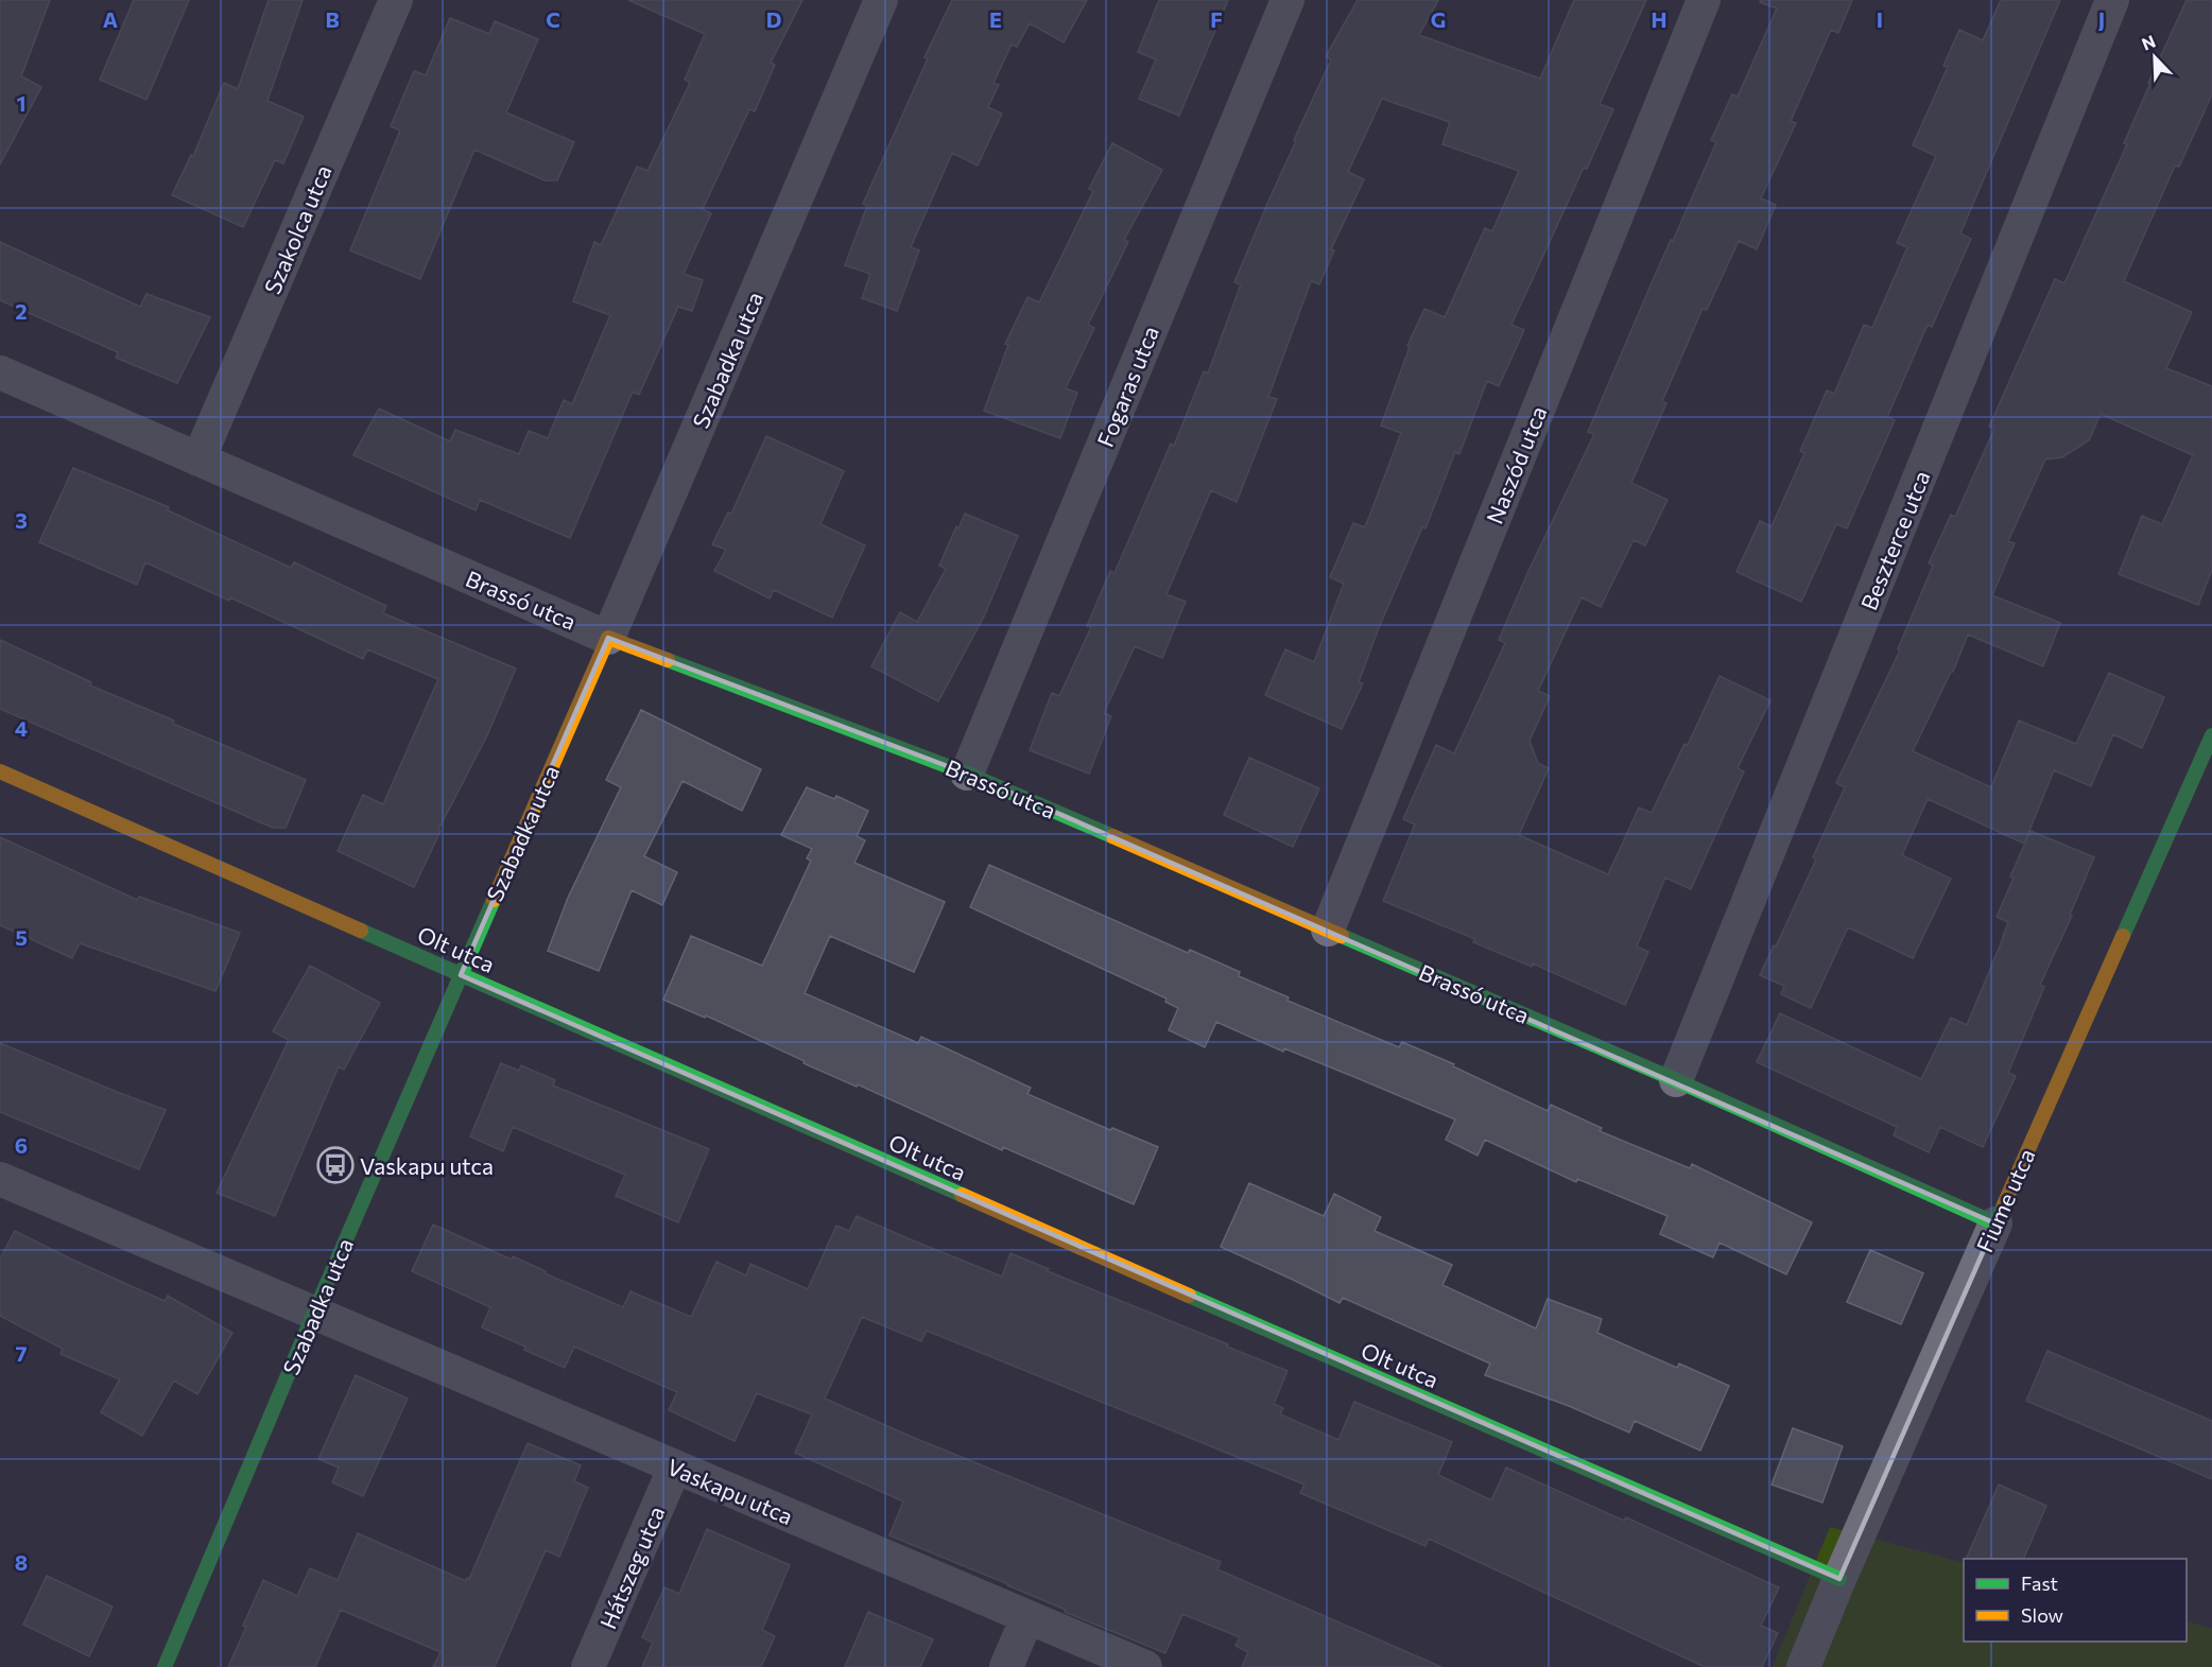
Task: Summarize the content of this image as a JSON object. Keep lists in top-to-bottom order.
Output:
{
  "streets": {
    "street": [
      "Szakolca utca",
      "Szabadka utca",
      "Fogaras utca",
      "Naszód utca",
      "Beszterce utca",
      "Brassó utca",
      "Olt utca",
      "Fiume utca",
      "Vaskapu utca",
      "Hátszeg utca"
    ]
  },
  "crossings": [
    ["Szakolca utca", "Brassó utca"],
    ["Szabadka utca", "Brassó utca"],
    ["Szabadka utca", "Olt utca"],
    ["Szabadka utca", "Vaskapu utca"],
    ["Fogaras utca", "Brassó utca"],
    ["Naszód utca", "Brassó utca"],
    ["Beszterce utca", "Brassó utca"],
    ["Brassó utca", "Fiume utca"],
    ["Olt utca", "Fiume utca"],
    ["Vaskapu utca", "Hátszeg utca"]
  ],
  "places": {
    "bus stop": ["Vaskapu utca"]
  },
  "legend": ["Fast", "Slow"],
  "north": "top left",
  "grid": {
    "columns": [
      "A",
      "B",
      "C",
      "D",
      "E",
      "F",
      "G",
      "H",
      "I",
      "J"
    ],
    "rows": [
      "1",
      "2",
      "3",
      "4",
      "5",
      "6",
      "7",
      "8"
    ]
  }
}
